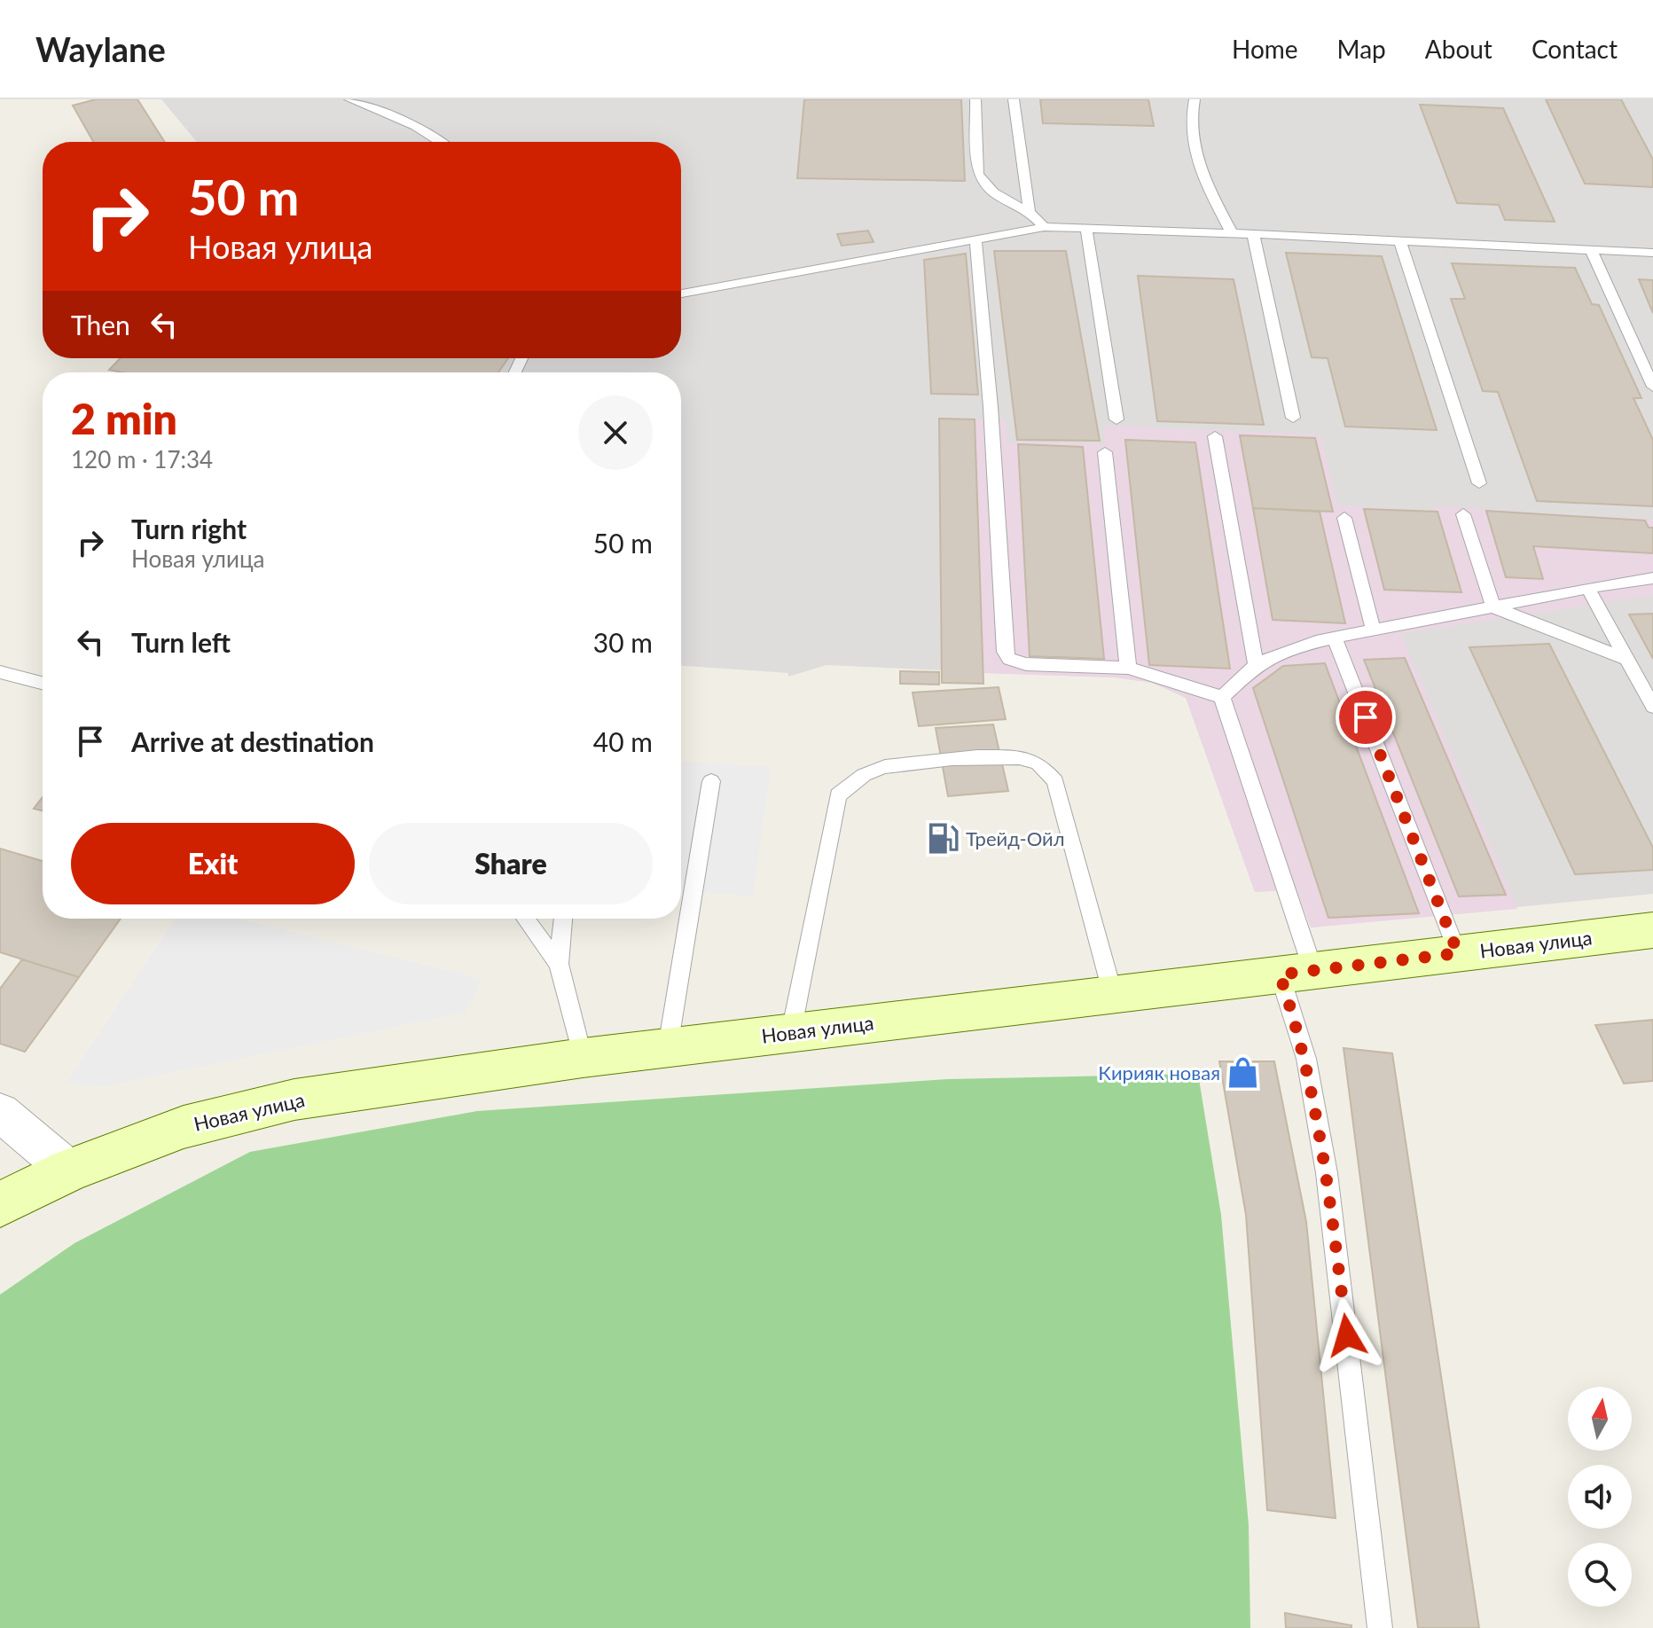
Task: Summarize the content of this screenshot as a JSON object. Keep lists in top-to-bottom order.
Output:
{
  "streets": {
    "street": ["Новая улица"]
  },
  "places": {
    "fuel station": ["Трейд-Ойл"],
    "shop": ["Кирияк новая"]
  },
  "north": "top",
  "page": {
    "header": "Waylane",
    "nav": [
      "Home",
      "Map",
      "About",
      "Contact"
    ],
    "turn": ["50 m", "Новая улица"],
    "then": "Then",
    "heading": ["2 min", "120 m · 17:34"],
    "list": [
      {
        "name": "Turn right",
        "note": "Новая улица",
        "value": "50 m"
      },
      {
        "name": "Turn left",
        "value": "30 m"
      },
      {
        "name": "Arrive at destination",
        "value": "40 m"
      }
    ],
    "buttons": ["Exit", "Share"]
  }
}
